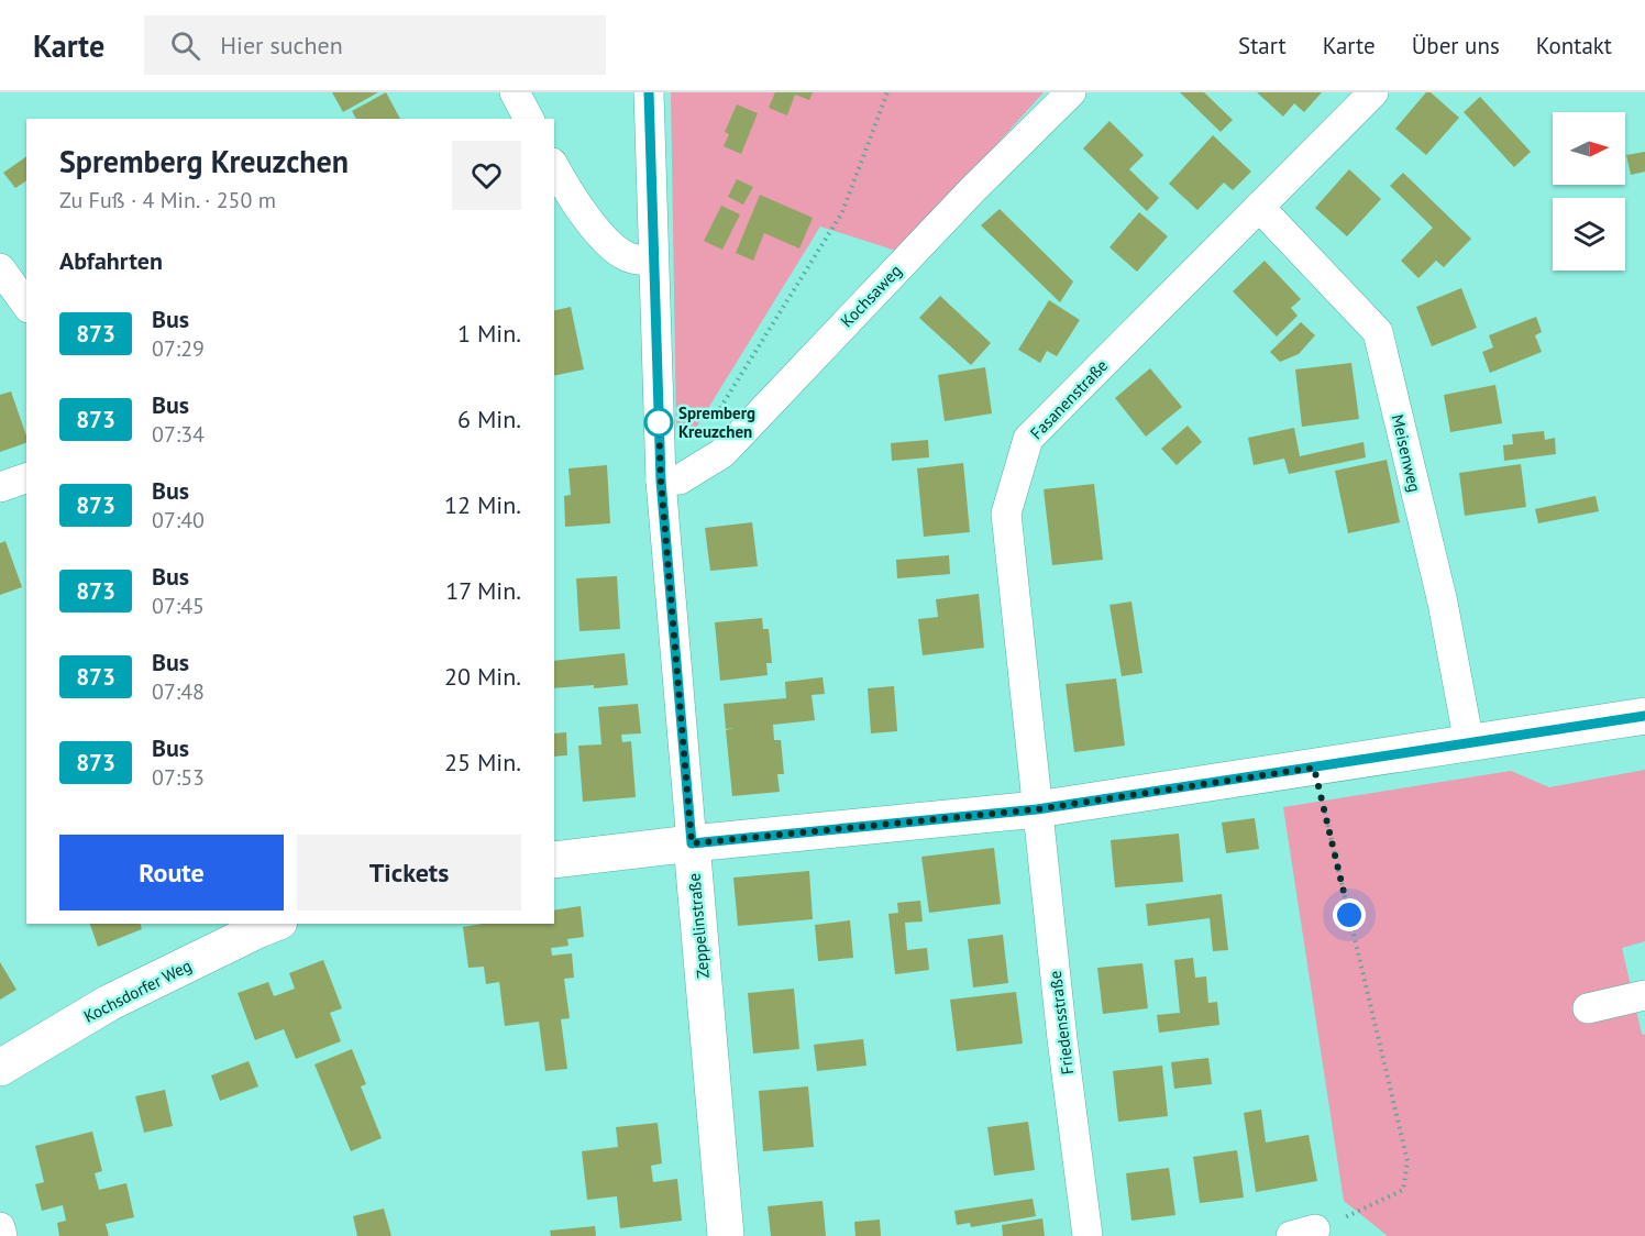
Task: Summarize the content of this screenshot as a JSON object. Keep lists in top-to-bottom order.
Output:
{
  "streets": {
    "street": [
      "Kochsaweg",
      "Fasanenstraße",
      "Meisenweg",
      "Zeppelinstraße",
      "Kochsdorfer Weg",
      "Friedensstraße"
    ]
  },
  "crossings": [
    ["Kochsaweg", "Zeppelinstraße"],
    ["Fasanenstraße", "Meisenweg"],
    ["Fasanenstraße", "Friedensstraße"]
  ],
  "places": ["Spremberg Kreuzchen"],
  "lines": ["bus line 873"],
  "north": "right",
  "page": {
    "header": "Karte",
    "search": "Hier suchen",
    "nav": [
      "Start",
      "Karte",
      "Über uns",
      "Kontakt"
    ],
    "heading": [
      ["Spremberg Kreuzchen", "Zu Fuß · 4 Min. · 250 m"],
      "Abfahrten"
    ],
    "list": [
      {
        "mark": "873",
        "name": "Bus",
        "note": "07:29",
        "value": "1 Min."
      },
      {
        "mark": "873",
        "name": "Bus",
        "note": "07:34",
        "value": "6 Min."
      },
      {
        "mark": "873",
        "name": "Bus",
        "note": "07:40",
        "value": "12 Min."
      },
      {
        "mark": "873",
        "name": "Bus",
        "note": "07:45",
        "value": "17 Min."
      },
      {
        "mark": "873",
        "name": "Bus",
        "note": "07:48",
        "value": "20 Min."
      },
      {
        "mark": "873",
        "name": "Bus",
        "note": "07:53",
        "value": "25 Min."
      }
    ],
    "buttons": ["Route", "Tickets"]
  }
}
